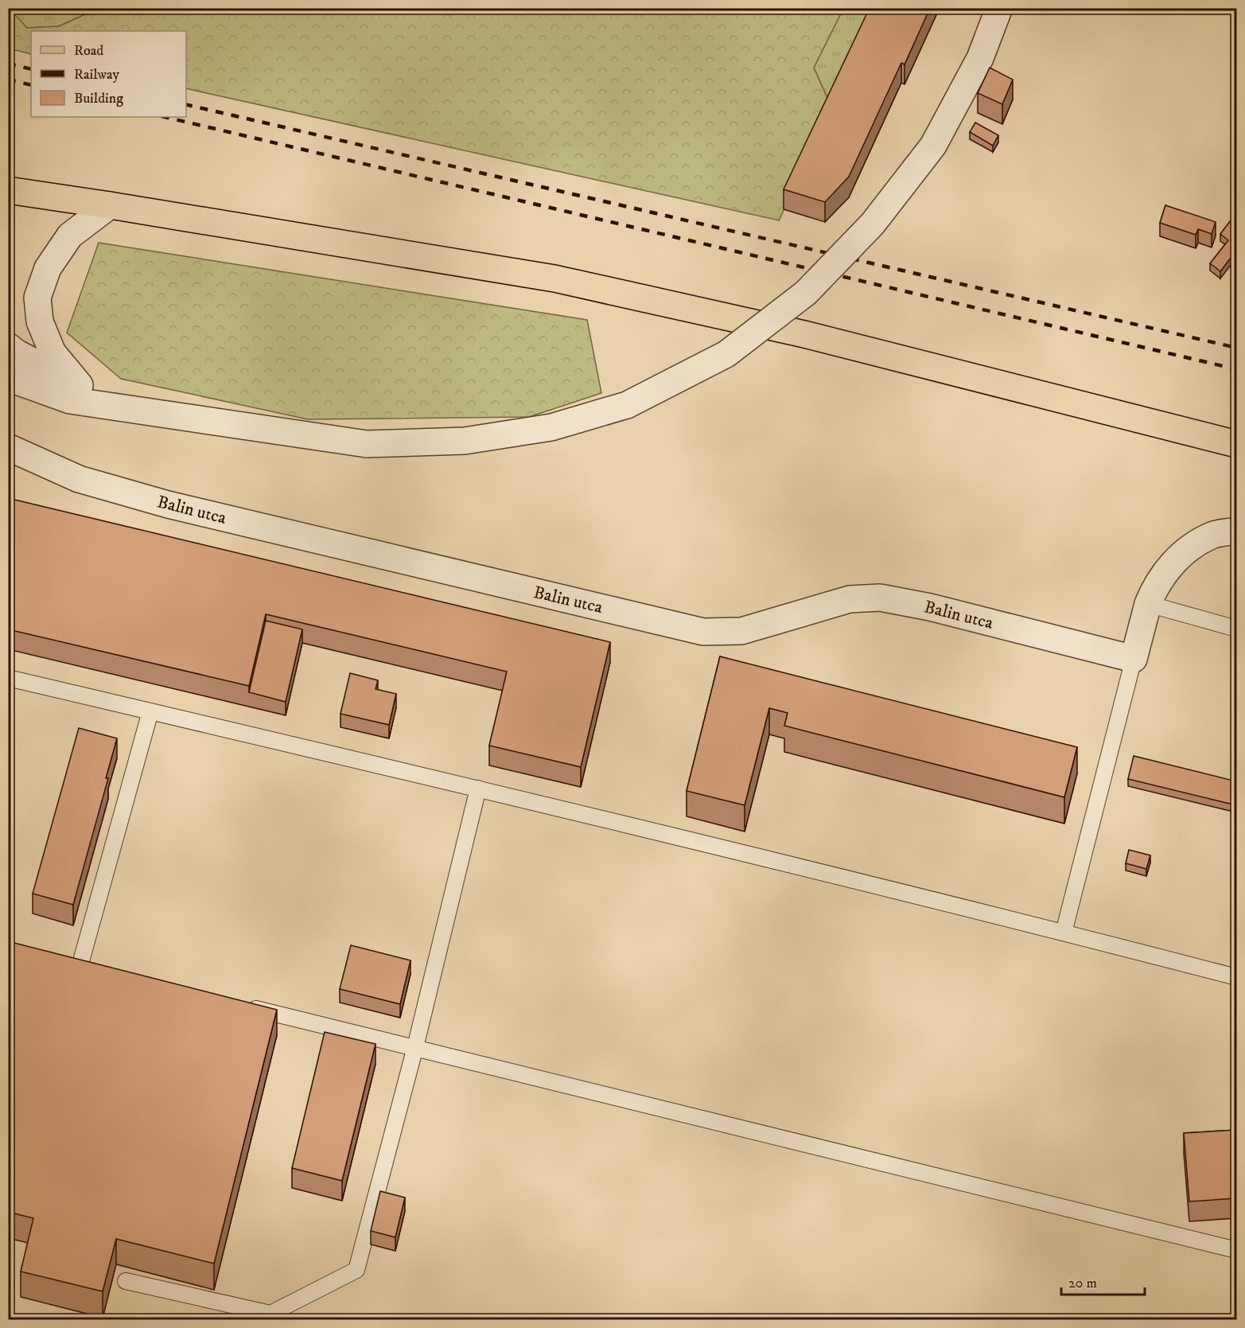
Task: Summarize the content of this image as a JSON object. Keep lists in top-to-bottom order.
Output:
{
  "streets": {
    "street": ["Balin utca"]
  },
  "legend": ["Road", "Railway", "Building"],
  "scale_bar": "20 m"
}
